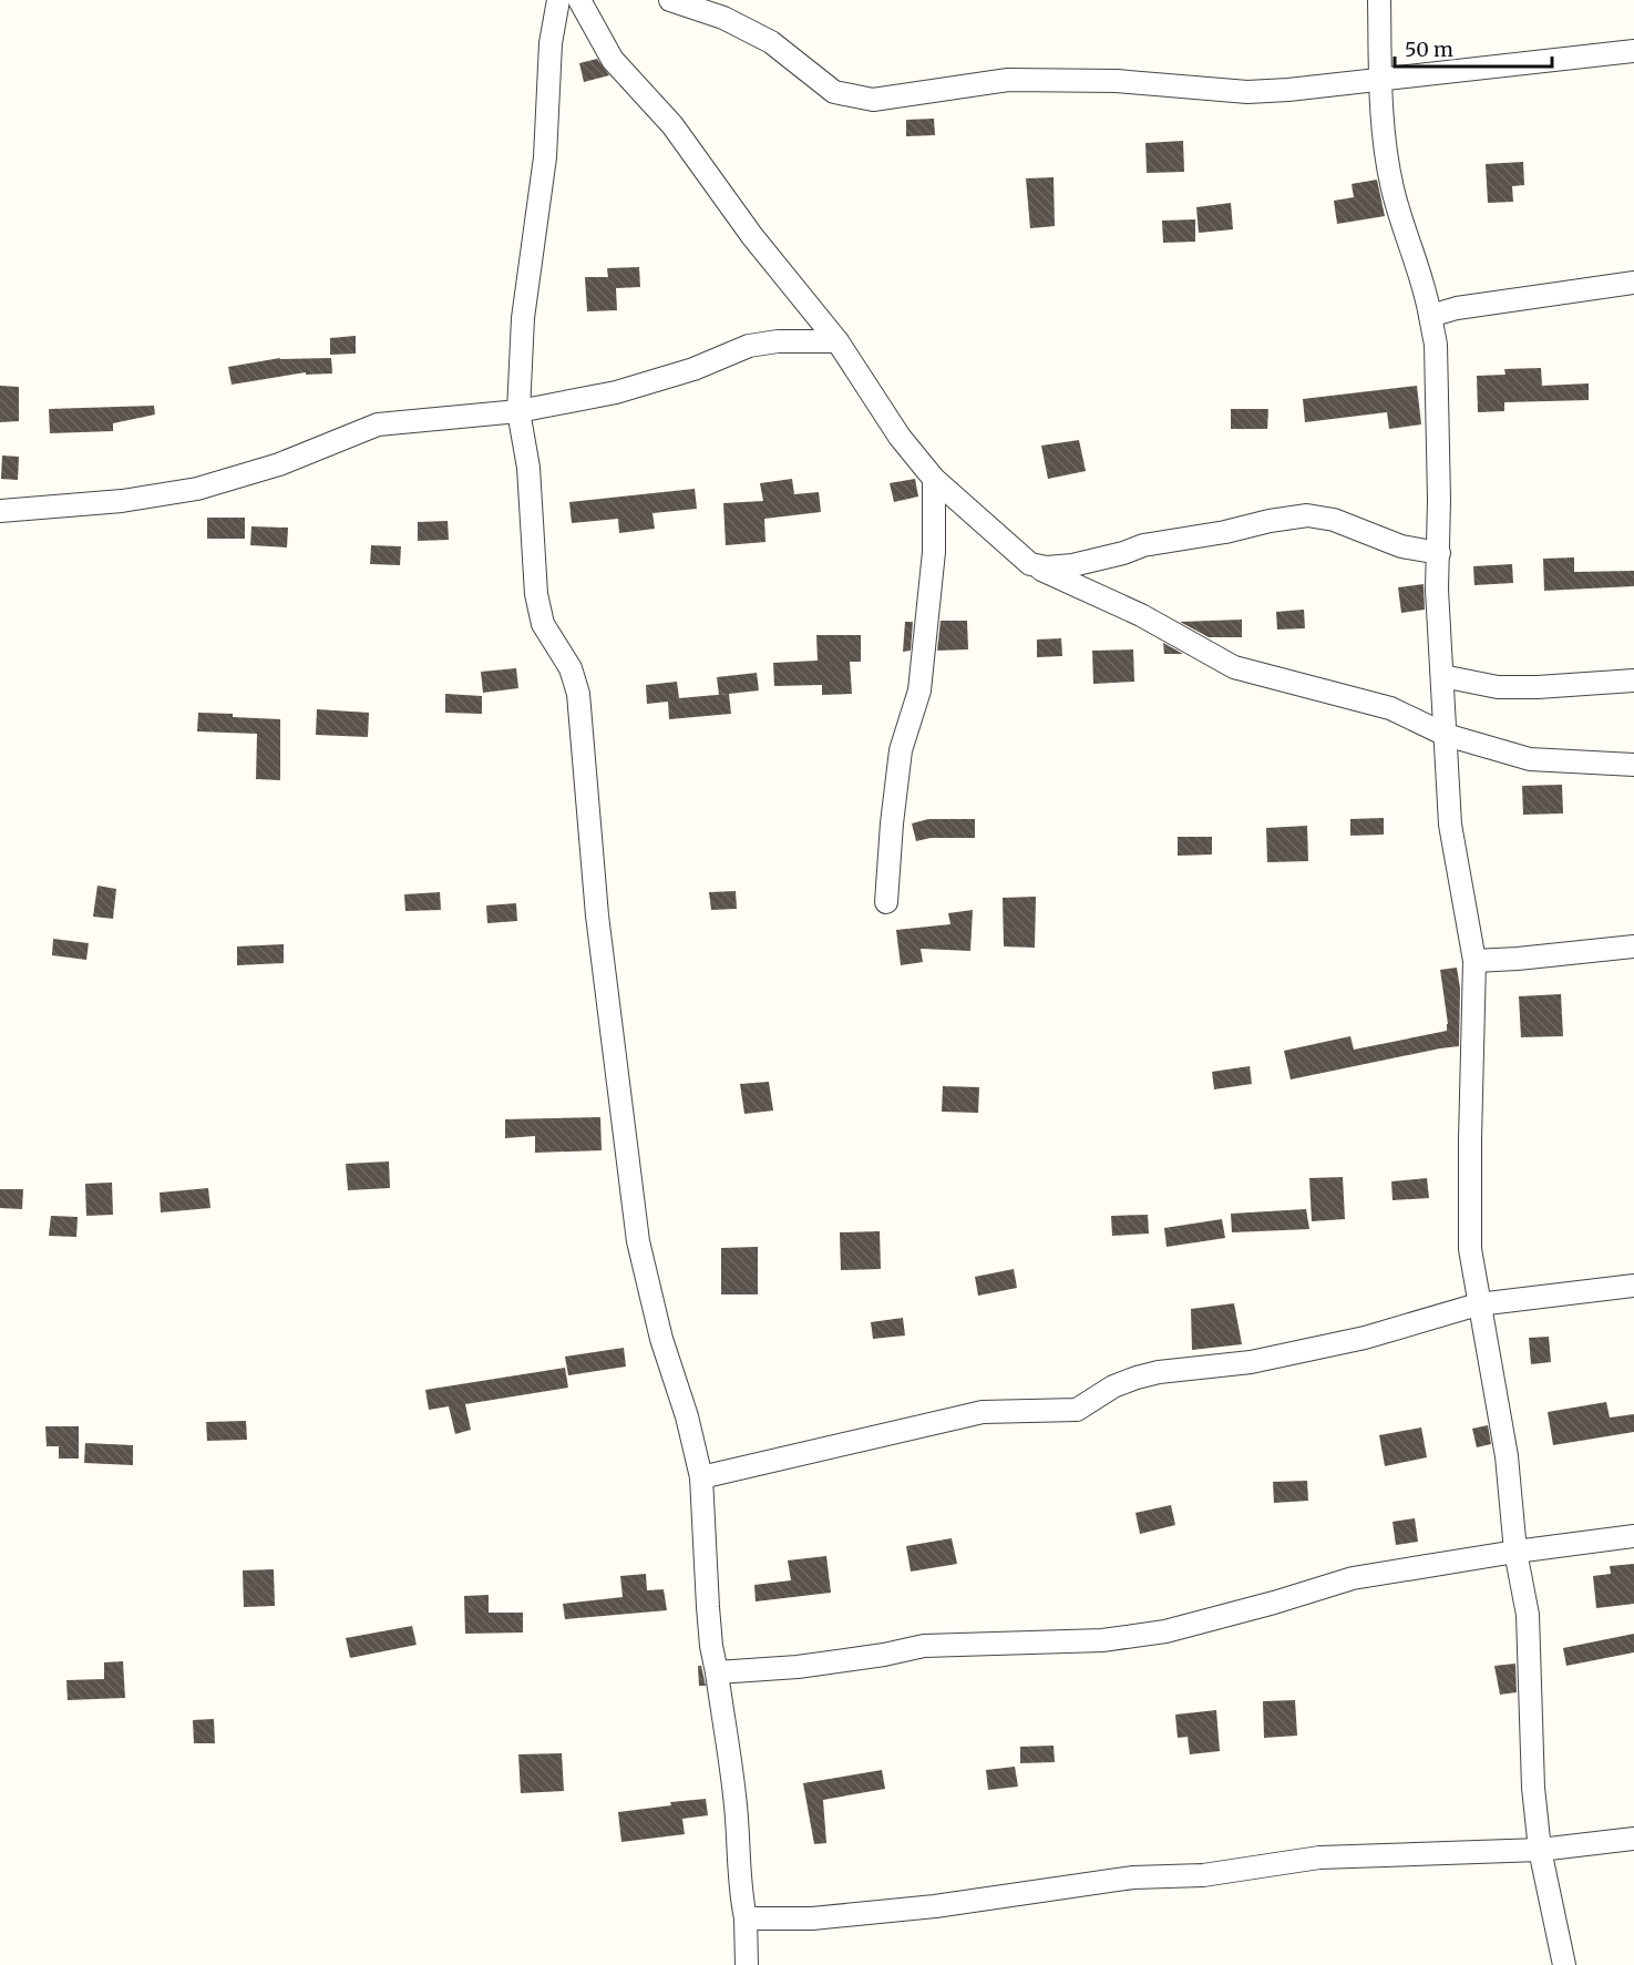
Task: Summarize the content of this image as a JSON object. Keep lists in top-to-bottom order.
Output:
{
  "scale_bar": "50 m"
}
